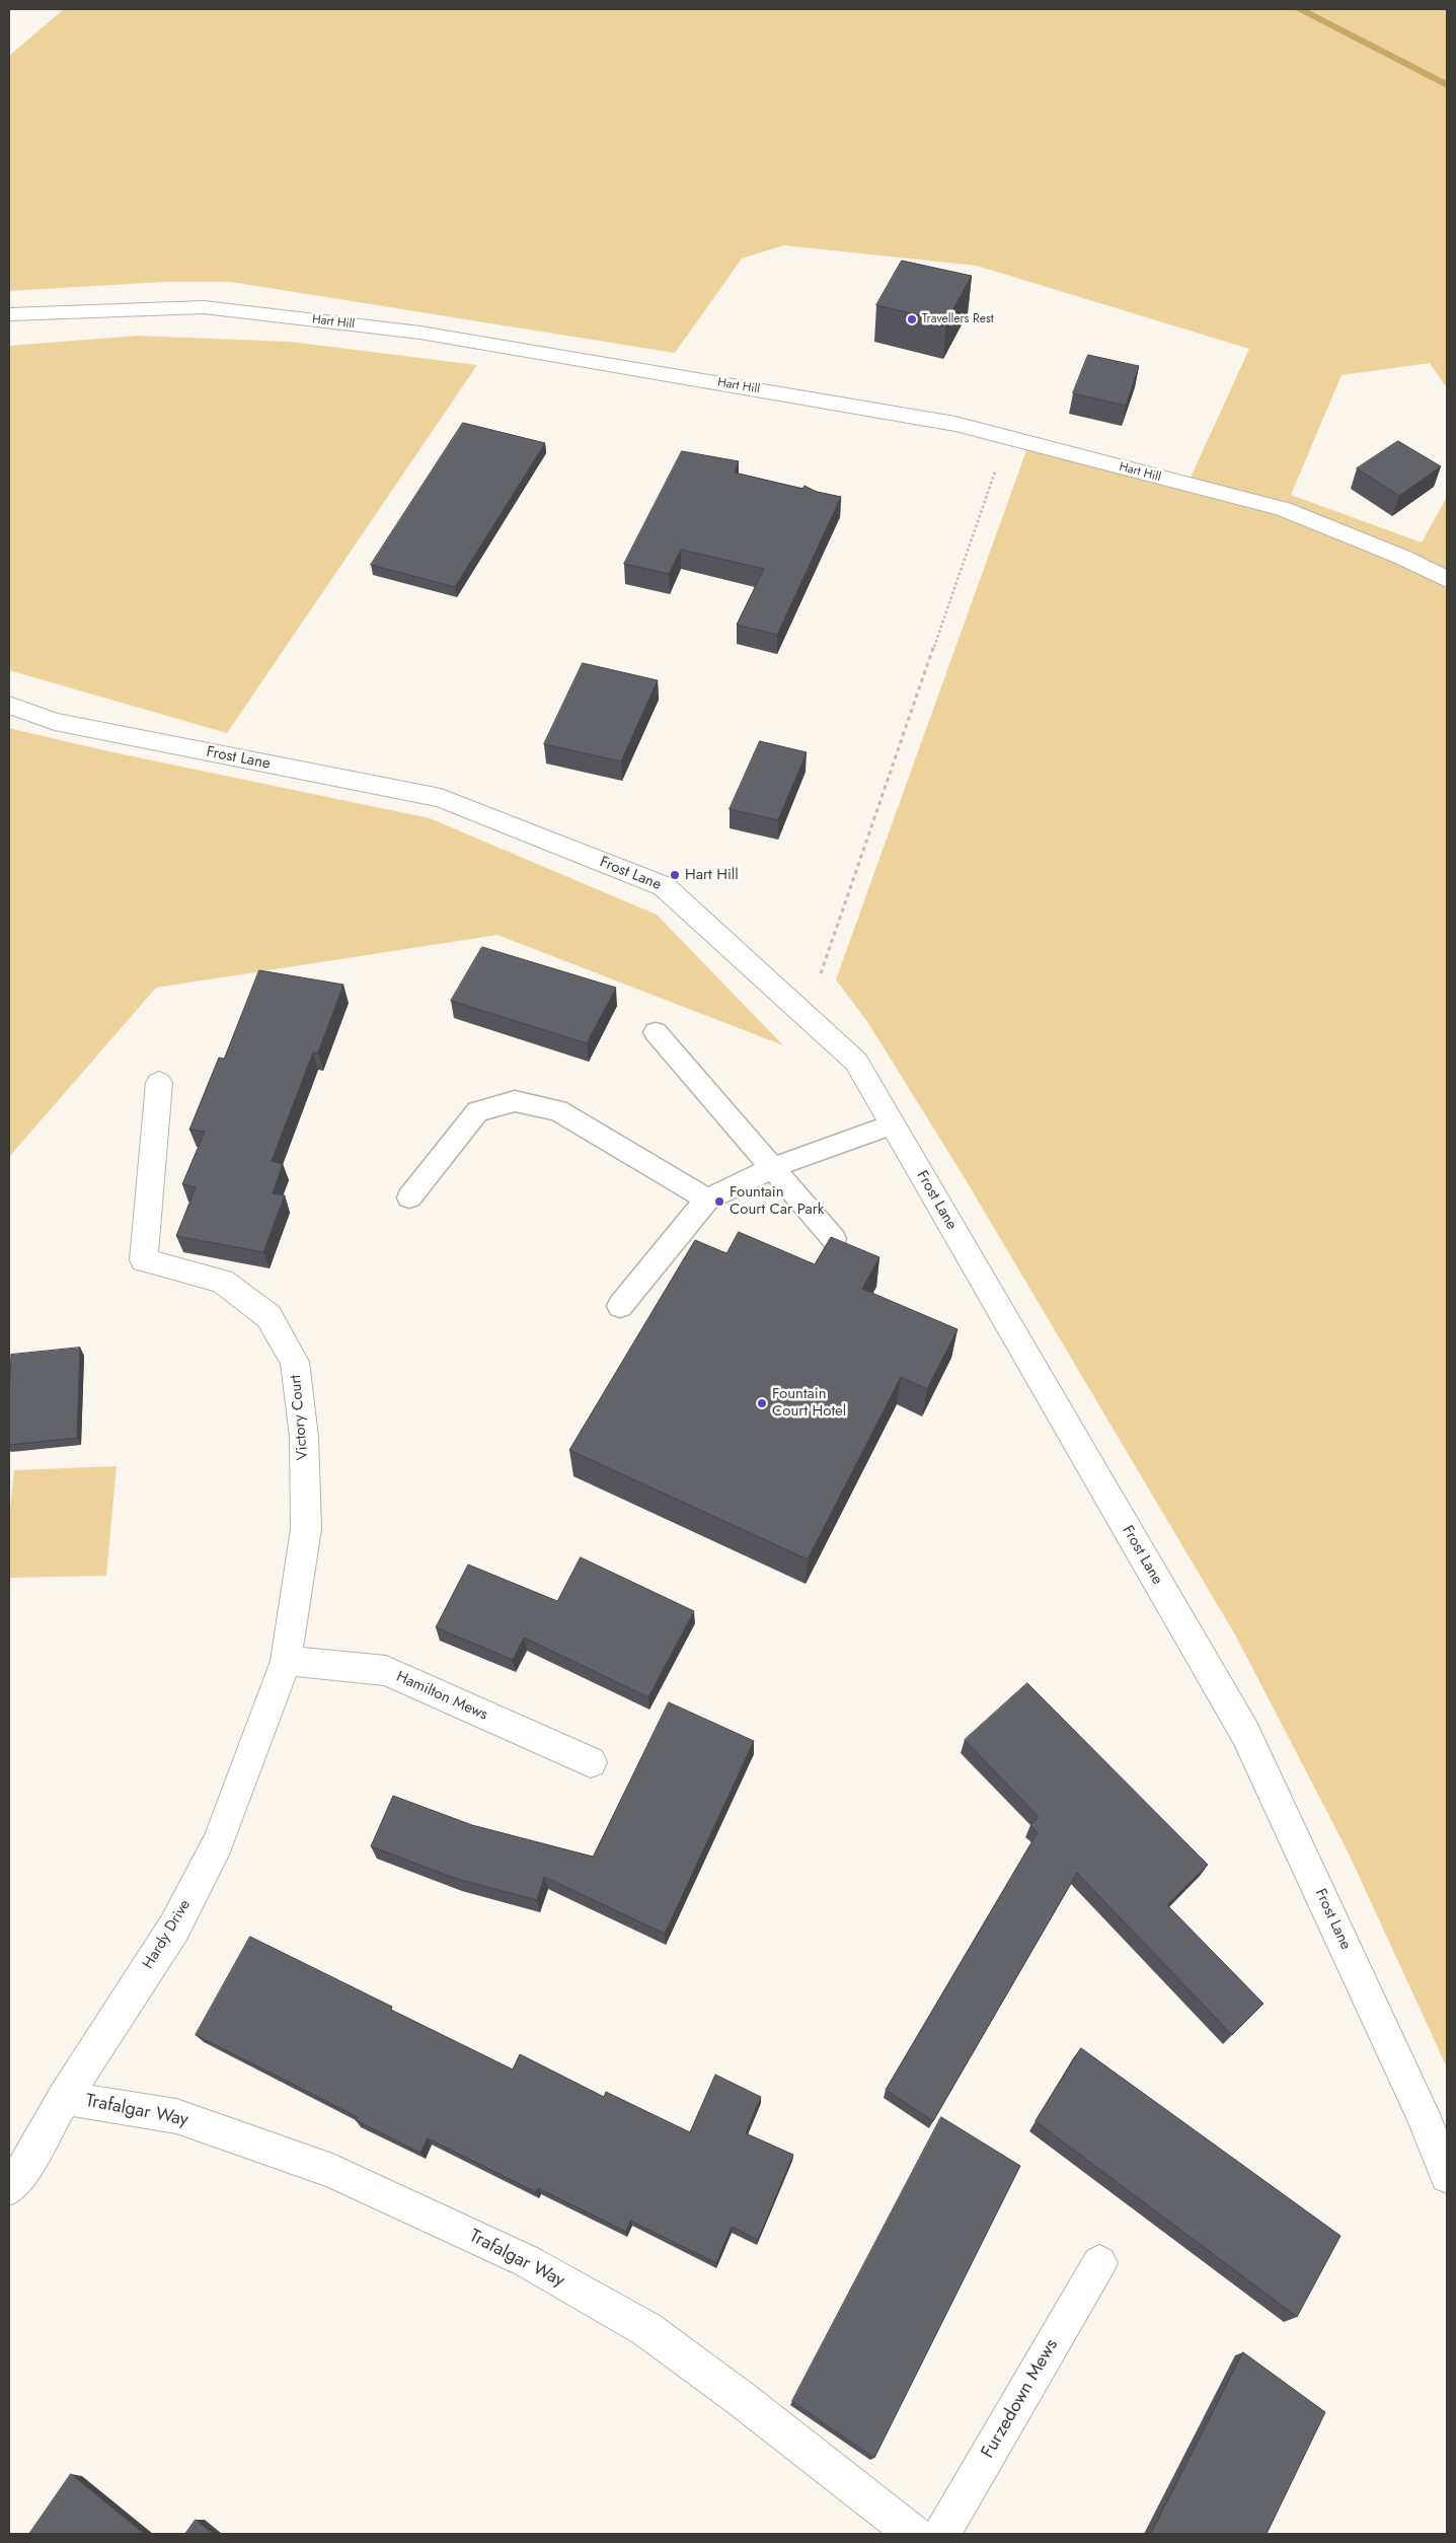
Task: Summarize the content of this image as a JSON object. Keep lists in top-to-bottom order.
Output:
{
  "streets": {
    "street": [
      "Hart Hill",
      "Frost Lane",
      "Victory Court",
      "Hamilton Mews",
      "Hardy Drive",
      "Trafalgar Way",
      "Furzedown Mews"
    ]
  },
  "crossings": [
    ["Victory Court", "Hamilton Mews"],
    ["Victory Court", "Hardy Drive"],
    ["Hamilton Mews", "Hardy Drive"],
    ["Hardy Drive", "Trafalgar Way"]
  ],
  "places": [
    "Travellers Rest",
    "Hart Hill",
    "Fountain Court Car Park",
    "Fountain Court Hotel"
  ]
}
